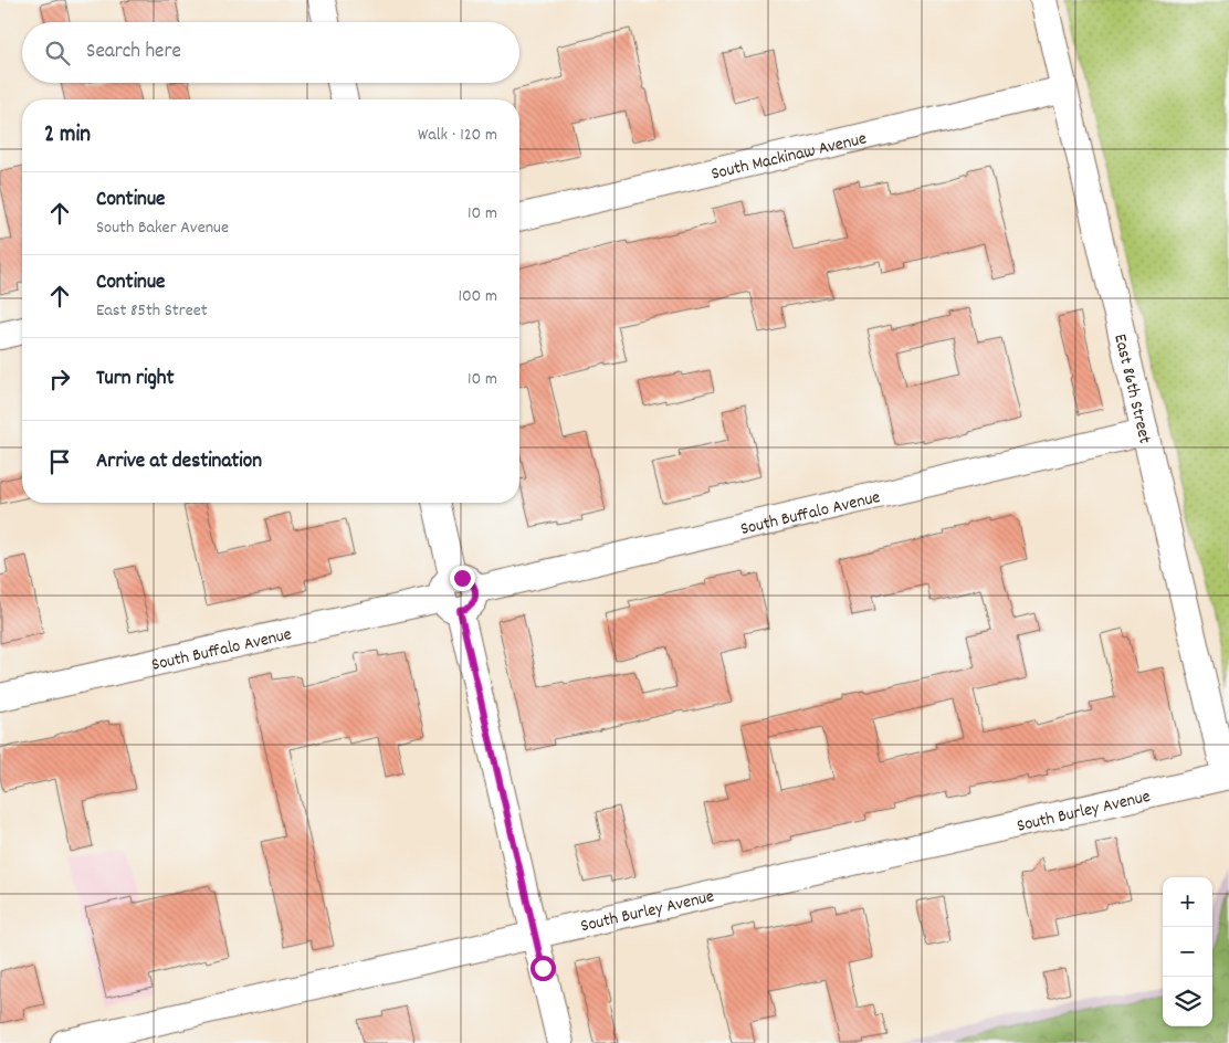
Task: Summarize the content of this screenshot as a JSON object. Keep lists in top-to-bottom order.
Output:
{
  "streets": {
    "street": [
      "South Mackinaw Avenue",
      "East 86th Street",
      "South Buffalo Avenue",
      "South Burley Avenue"
    ]
  },
  "crossings": [
    ["South Mackinaw Avenue", "East 86th Street"],
    ["East 86th Street", "South Buffalo Avenue"],
    ["East 86th Street", "South Burley Avenue"]
  ],
  "page": {
    "search": "Search here",
    "heading": ["2 min", "Walk · 120 m"],
    "list": [
      ["Continue", "South Baker Avenue", "10 m"],
      ["Continue", "East 85th Street", "100 m"],
      ["Turn right", "10 m"],
      "Arrive at destination"
    ],
    "map_buttons": ["+", "−"]
  }
}
